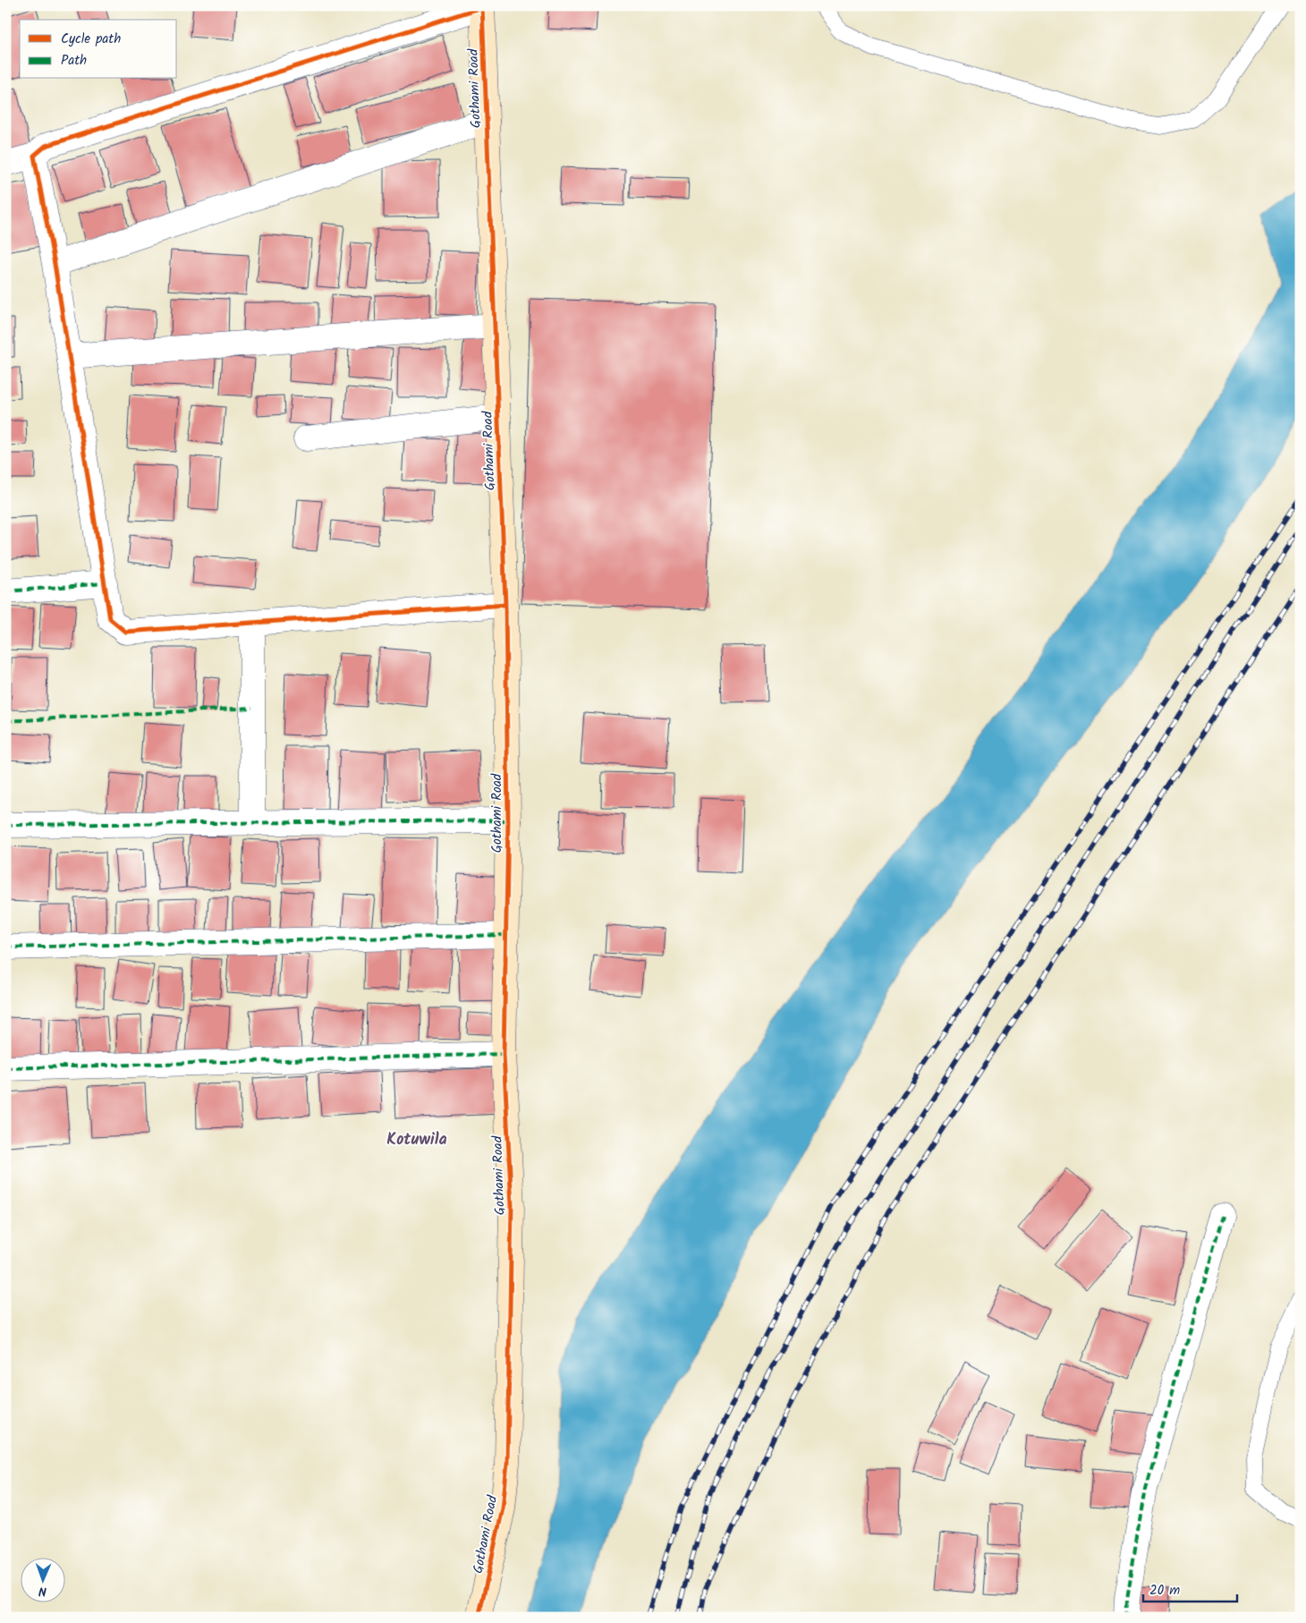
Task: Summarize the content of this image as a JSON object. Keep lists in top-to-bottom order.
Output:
{
  "streets": {
    "street": ["Gothami Road"]
  },
  "districts": ["Kotuwila"],
  "legend": ["Cycle path", "Path"],
  "scale_bar": "20 m",
  "north": "bottom"
}
